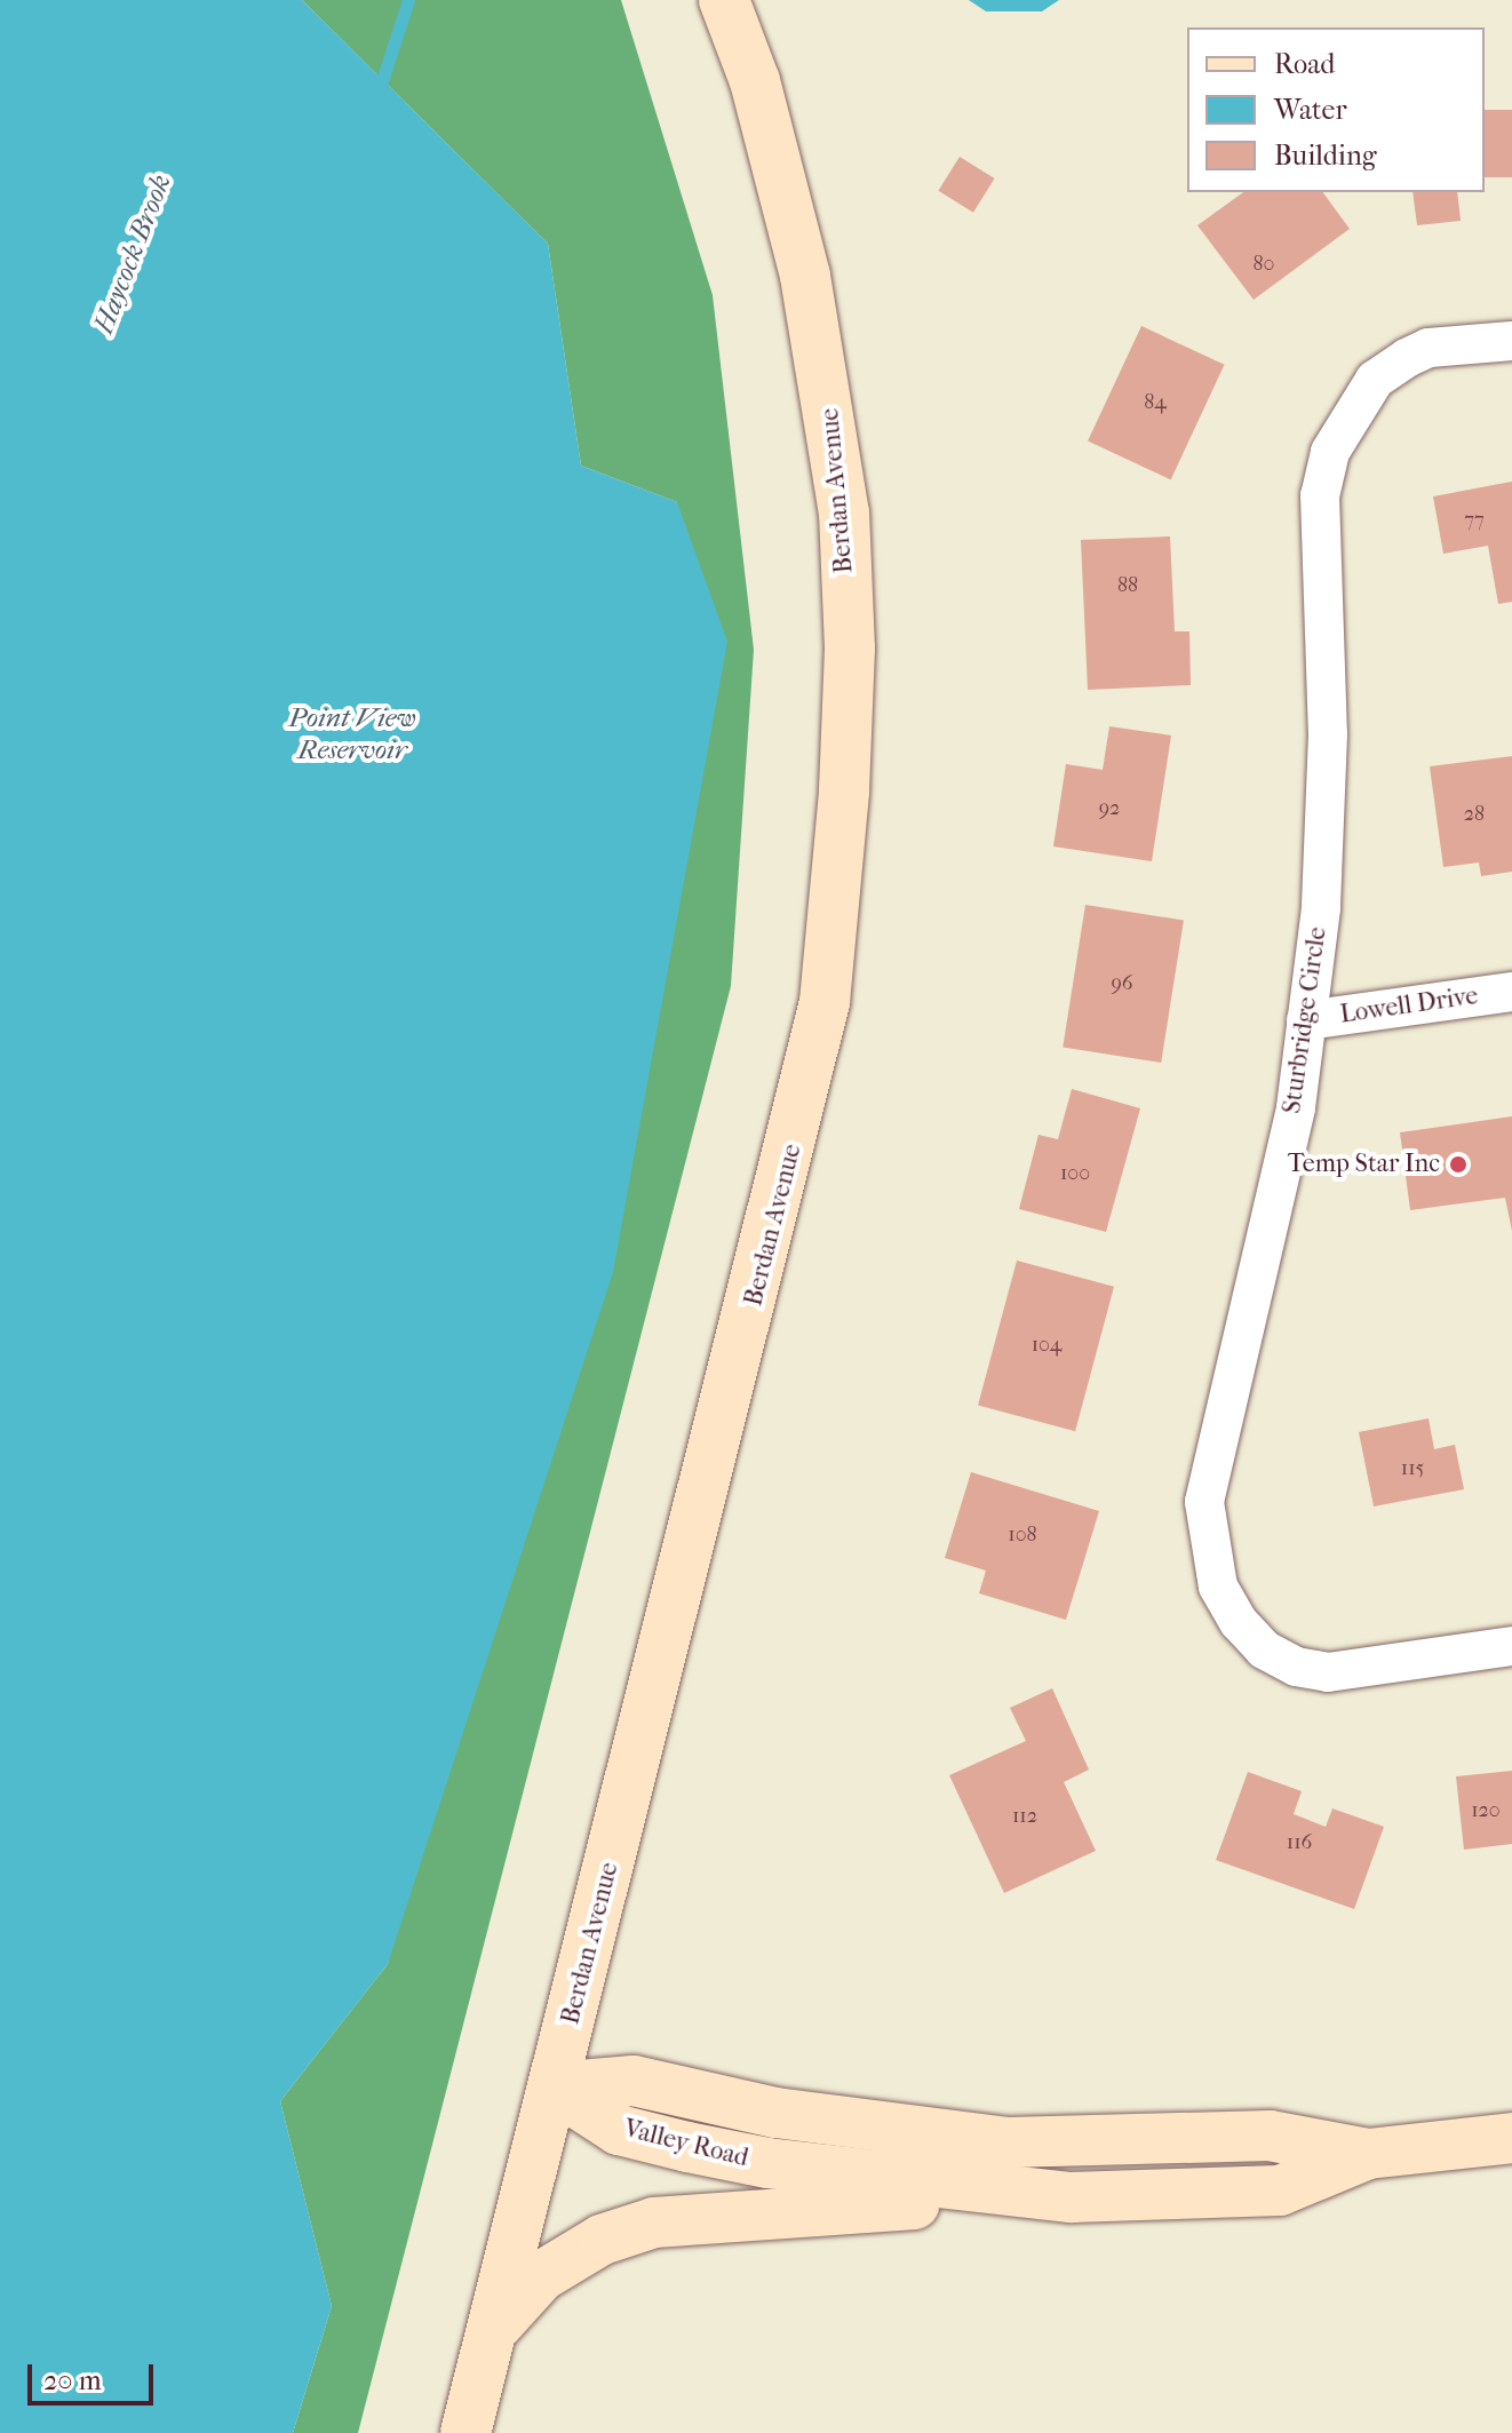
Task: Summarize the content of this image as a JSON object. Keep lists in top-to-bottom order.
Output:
{
  "streets": {
    "main road": ["Berdan Avenue", "Valley Road"],
    "street": ["Lowell Drive", "Sturbridge Circle"]
  },
  "crossings": [
    ["Berdan Avenue", "Valley Road"],
    ["Lowell Drive", "Sturbridge Circle"]
  ],
  "water": ["Haycock Brook", "Point View Reservoir"],
  "places": ["Temp Star Inc"],
  "house_numbers": [
    "80",
    "84",
    "77",
    "88",
    "92",
    "28",
    "96",
    "100",
    "104",
    "115",
    "108",
    "120",
    "112",
    "116"
  ],
  "legend": ["Road", "Water", "Building"],
  "scale_bar": "20 m"
}
